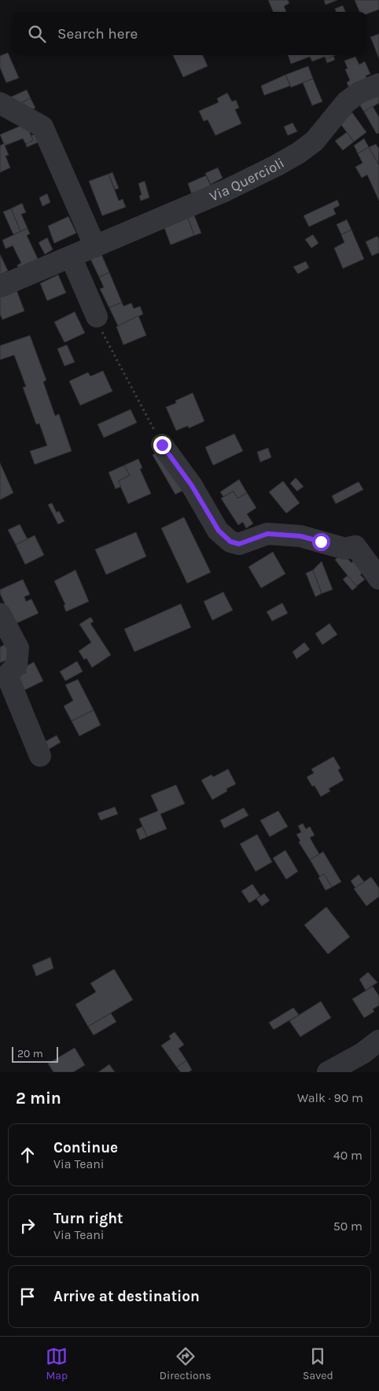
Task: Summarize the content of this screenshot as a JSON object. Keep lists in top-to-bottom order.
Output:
{
  "streets": {
    "street": ["Via Quercioli"]
  },
  "scale_bar": "20 m",
  "page": {
    "search": "Search here",
    "scale": "20 m",
    "heading": ["2 min", "Walk · 90 m"],
    "list": [
      ["Continue", "Via Teani", "40 m"],
      ["Turn right", "Via Teani", "50 m"],
      "Arrive at destination"
    ],
    "nav": ["Map", "Directions", "Saved"]
  }
}
